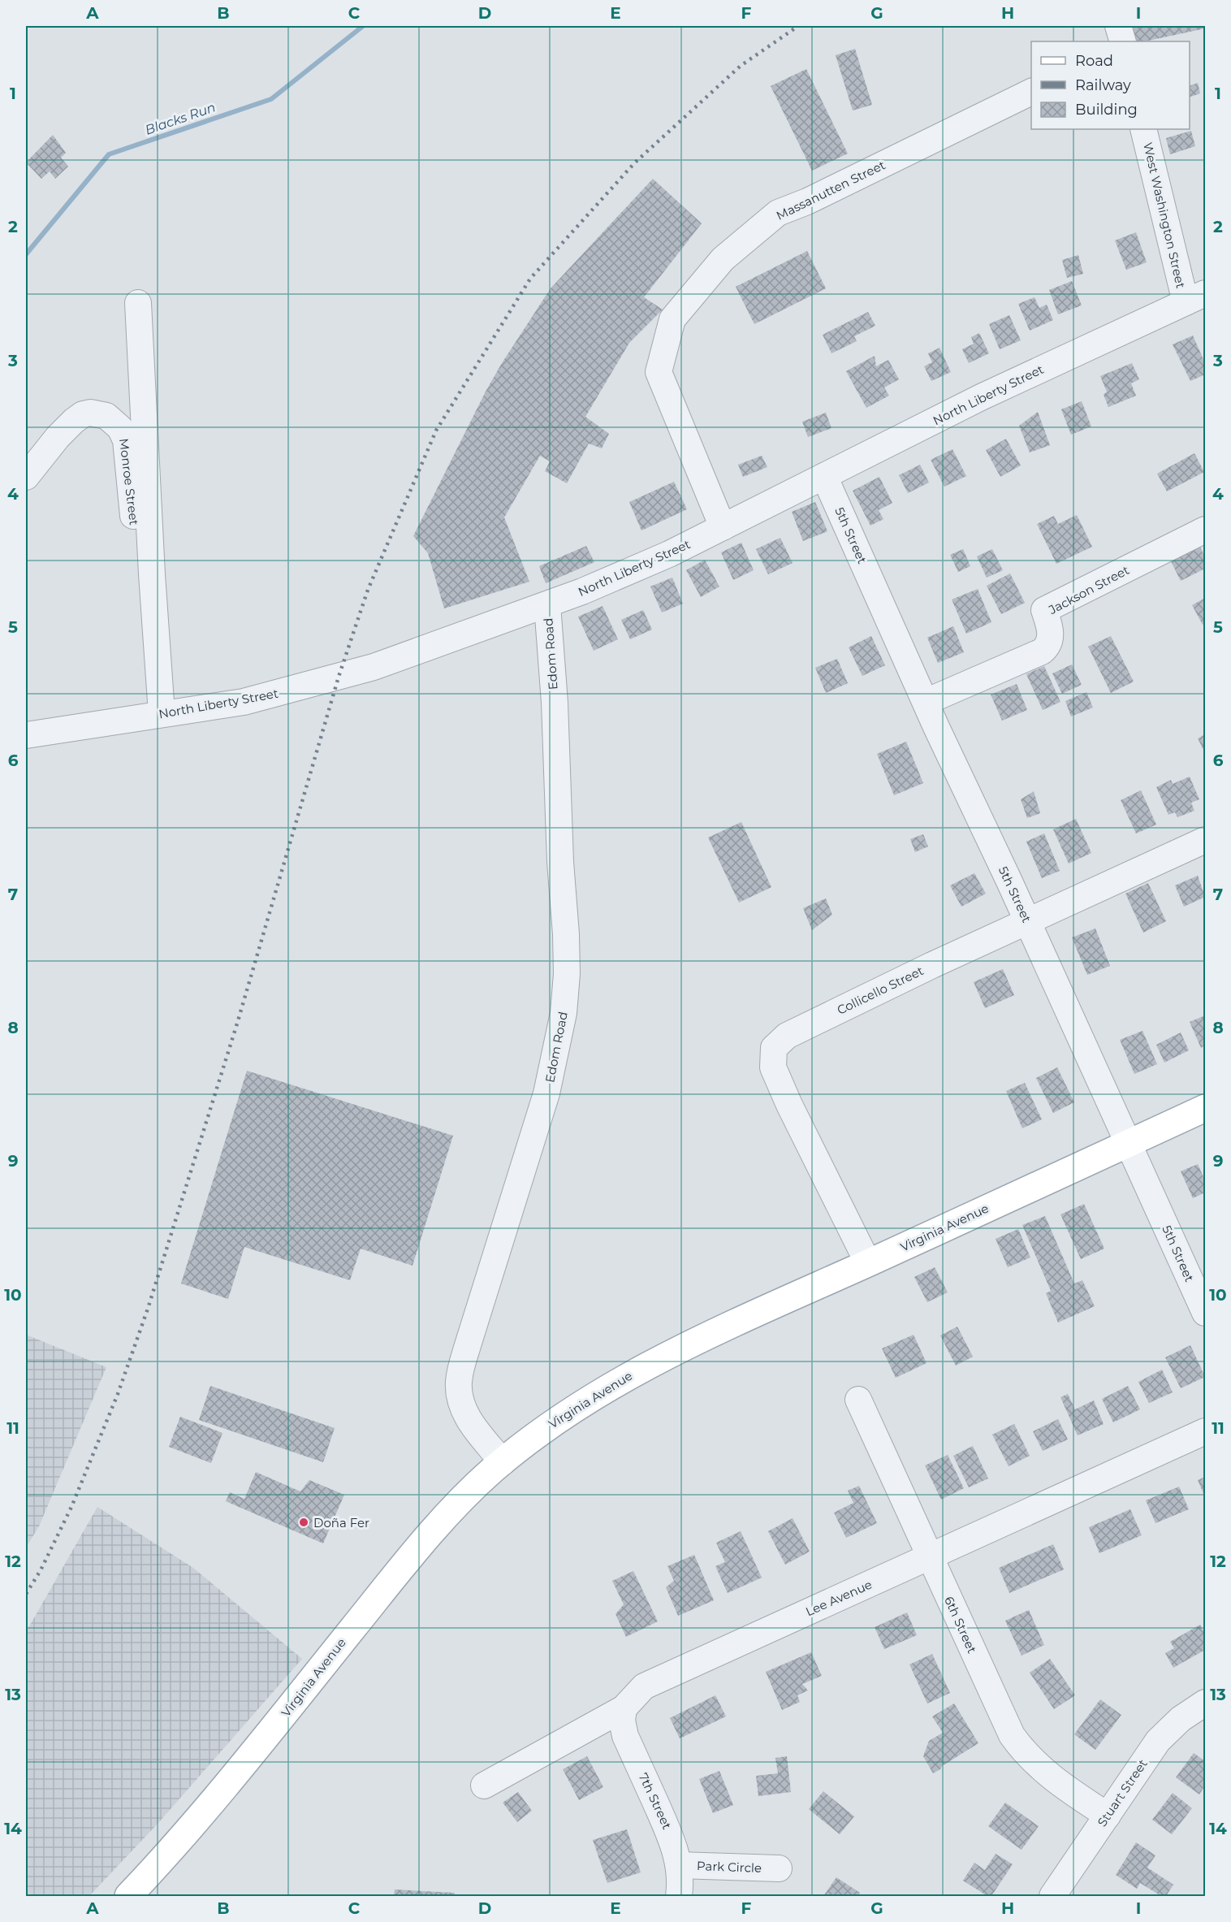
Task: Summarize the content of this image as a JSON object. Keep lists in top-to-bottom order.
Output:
{
  "streets": {
    "main road": ["Virginia Avenue"],
    "street": [
      "Massanutten Street",
      "West Washington Street",
      "North Liberty Street",
      "Monroe Street",
      "5th Street",
      "Jackson Street",
      "Edom Road",
      "Collicello Street",
      "Lee Avenue",
      "6th Street",
      "Stuart Street",
      "7th Street",
      "Park Circle"
    ]
  },
  "crossings": [
    ["Massanutten Street", "North Liberty Street"],
    ["West Washington Street", "North Liberty Street"],
    ["North Liberty Street", "Monroe Street"],
    ["North Liberty Street", "5th Street"],
    ["North Liberty Street", "Edom Road"],
    ["5th Street", "Jackson Street"],
    ["5th Street", "Collicello Street"],
    ["5th Street", "Virginia Avenue"],
    ["Edom Road", "Virginia Avenue"],
    ["Collicello Street", "Virginia Avenue"],
    ["Lee Avenue", "6th Street"],
    ["Lee Avenue", "7th Street"],
    ["6th Street", "Stuart Street"],
    ["7th Street", "Park Circle"]
  ],
  "water": ["Blacks Run"],
  "places": ["Doña Fer"],
  "legend": ["Road", "Railway", "Building"],
  "grid": {
    "columns": [
      "A",
      "B",
      "C",
      "D",
      "E",
      "F",
      "G",
      "H",
      "I"
    ],
    "rows": [
      "1",
      "2",
      "3",
      "4",
      "5",
      "6",
      "7",
      "8",
      "9",
      "10",
      "11",
      "12",
      "13",
      "14"
    ]
  }
}
